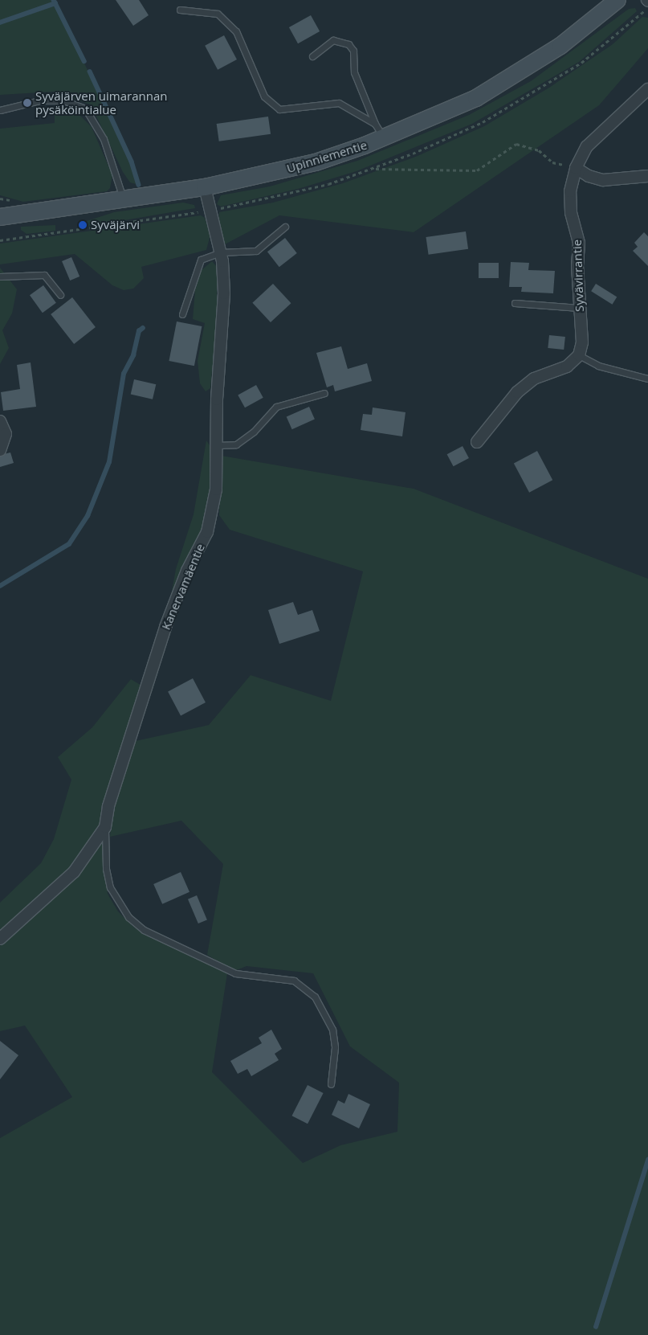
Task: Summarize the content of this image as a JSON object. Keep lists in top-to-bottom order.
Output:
{
  "streets": {
    "main road": ["Upinniementie"],
    "street": ["Syvävirrantie", "Kanervamäentie"]
  },
  "crossings": [
    ["Upinniementie", "Kanervamäentie"]
  ],
  "places": ["Syväjärven uimarannan pysäköintialue", "Syväjärvi"]
}
